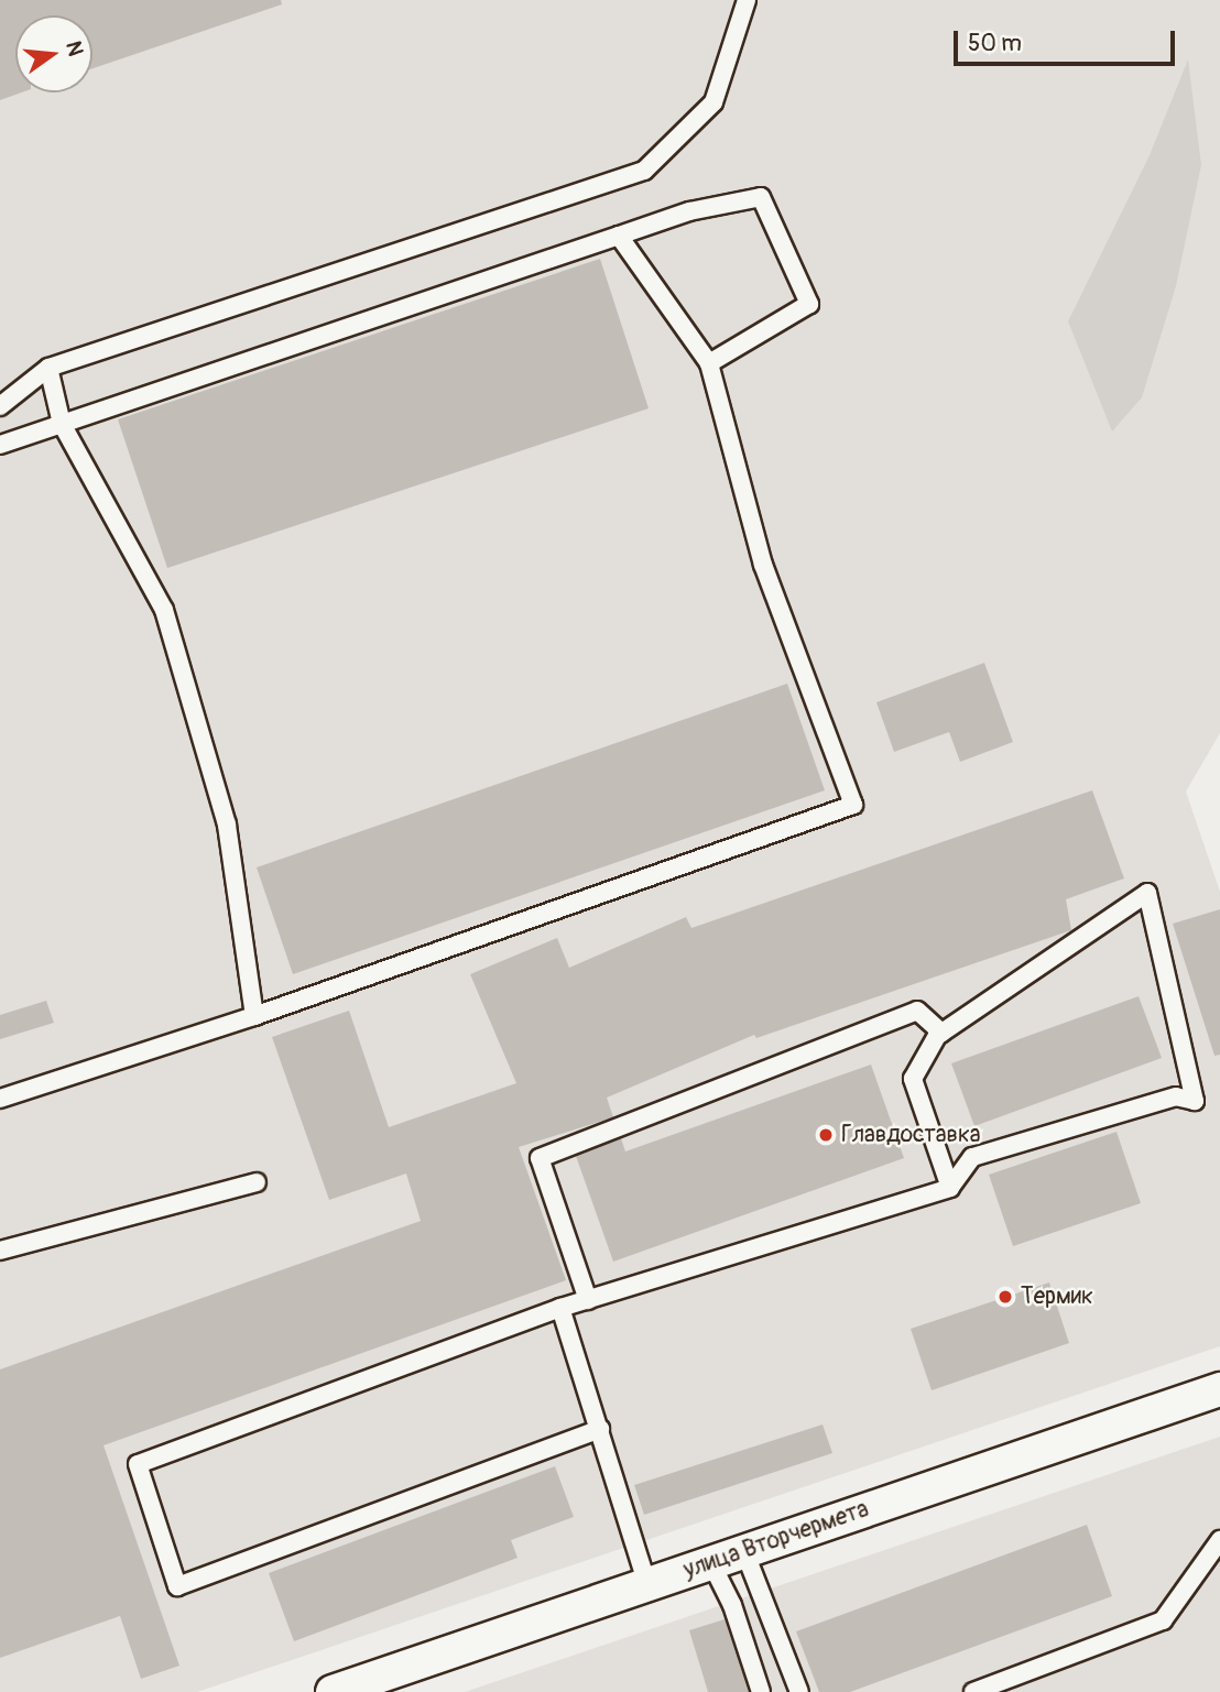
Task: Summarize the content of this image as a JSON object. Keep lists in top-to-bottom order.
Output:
{
  "streets": {
    "street": ["улица Вторчермета"]
  },
  "places": ["Главдоставка", "Термик"],
  "scale_bar": "50 m",
  "north": "right"
}
